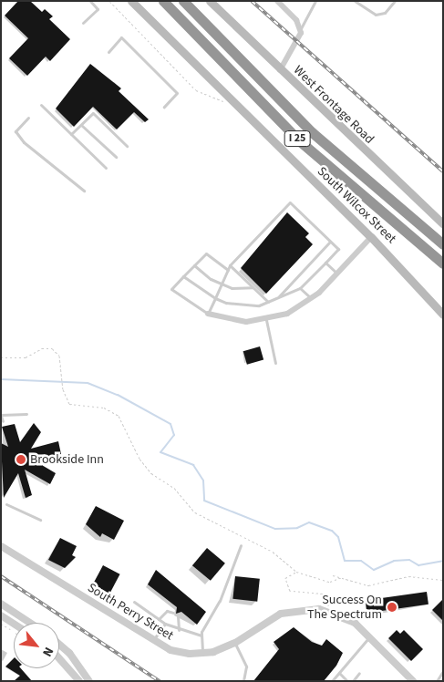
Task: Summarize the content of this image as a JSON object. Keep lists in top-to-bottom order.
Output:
{
  "streets": {
    "highway": ["I 25"],
    "main road": ["West Frontage Road", "South Wilcox Street"],
    "street": ["South Perry Street"]
  },
  "places": ["Brookside Inn", "Success On The Spectrum"],
  "north": "bottom right"
}
